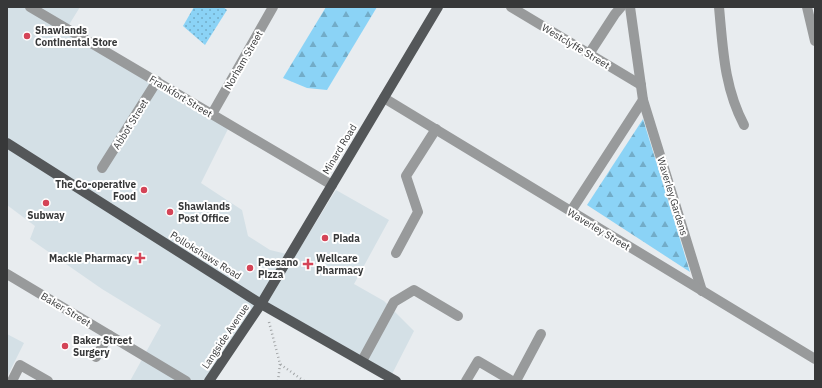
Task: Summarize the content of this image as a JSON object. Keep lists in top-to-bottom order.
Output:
{
  "streets": {
    "main road": ["Minard Road", "Pollokshaws Road", "Langside Avenue"],
    "street": [
      "Westclyffe Street",
      "Norham Street",
      "Frankfort Street",
      "Abbot Street",
      "Waverley Gardens",
      "Waverley Street",
      "Baker Street"
    ]
  },
  "crossings": [
    ["Westclyffe Street", "Waverley Gardens"],
    ["Norham Street", "Frankfort Street"],
    ["Frankfort Street", "Abbot Street"],
    ["Frankfort Street", "Minard Road"],
    ["Minard Road", "Waverley Street"],
    ["Minard Road", "Pollokshaws Road"],
    ["Minard Road", "Langside Avenue"],
    ["Waverley Gardens", "Waverley Street"],
    ["Pollokshaws Road", "Langside Avenue"]
  ],
  "places": {
    "other": [
      "Shawlands Continental Store",
      "The Co-operative Food",
      "Subway",
      "Shawlands Post Office",
      "Piada",
      "Paesano Pizza",
      "Baker Street Surgery"
    ],
    "health": ["Mackie Pharmacy", "Wellcare Pharmacy"]
  }
}
